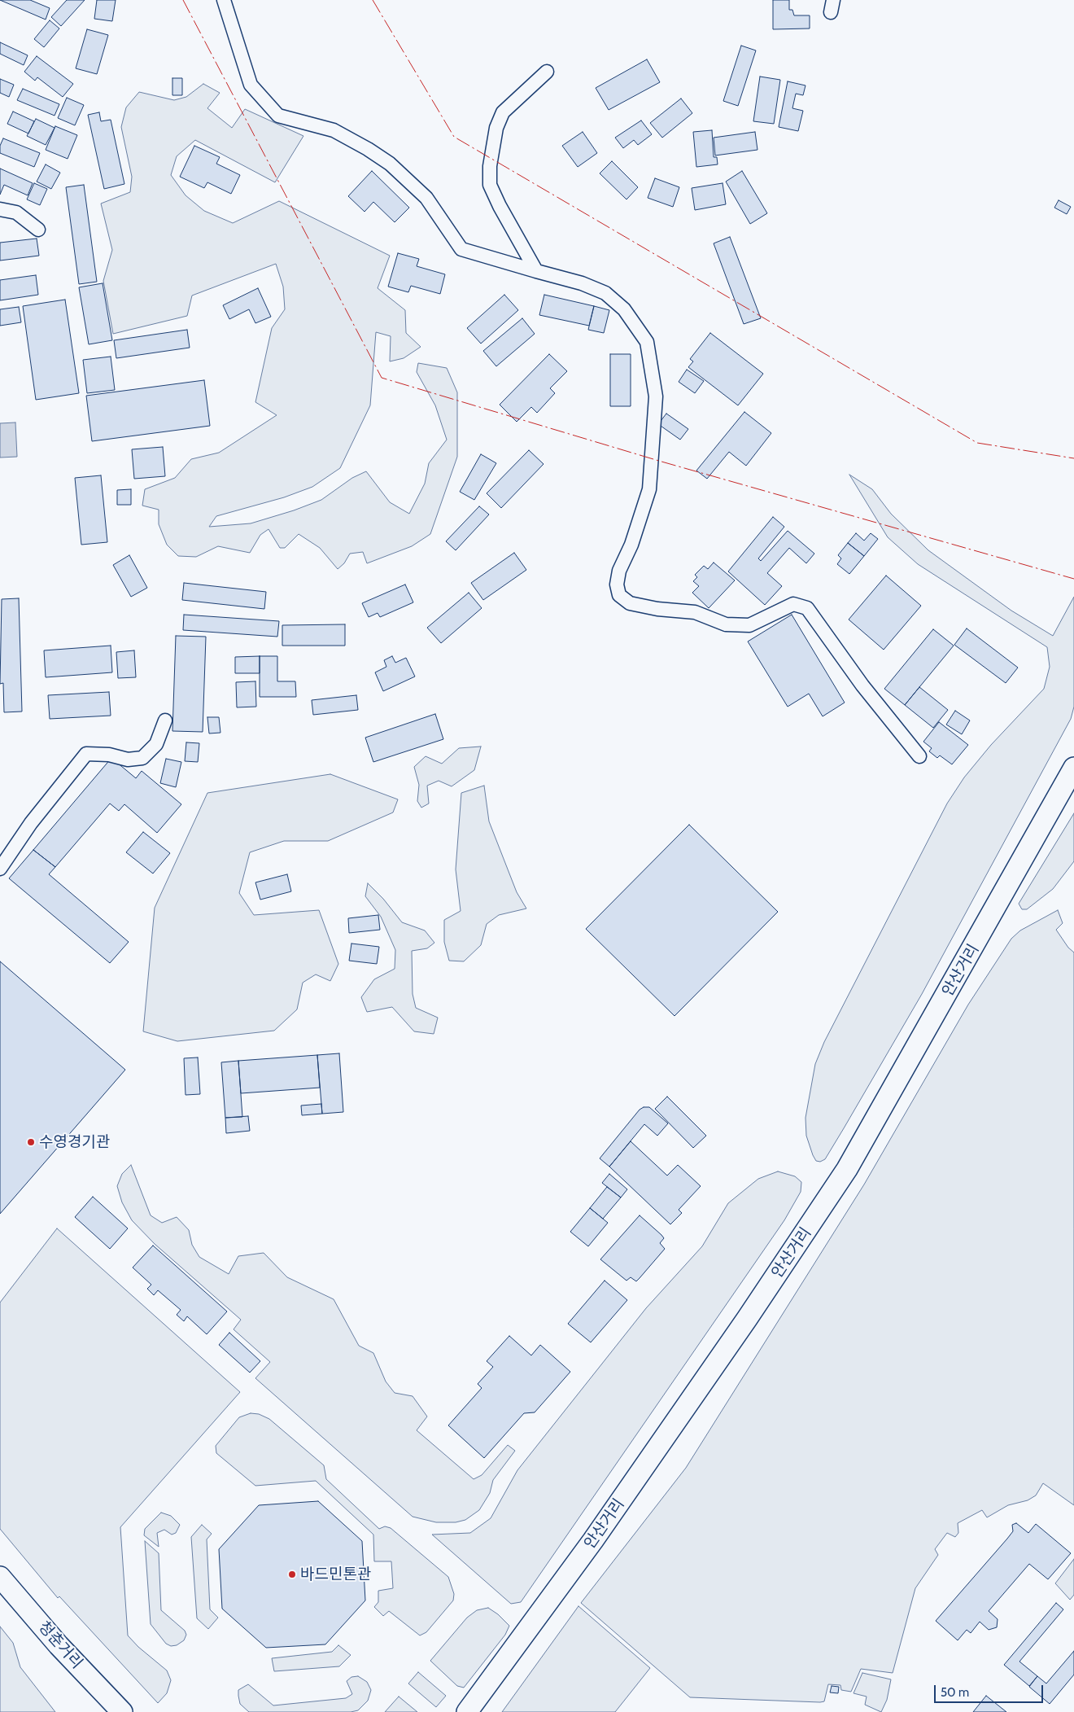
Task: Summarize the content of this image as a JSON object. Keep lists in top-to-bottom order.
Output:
{
  "streets": {
    "main road": ["안산거리", "청춘거리"]
  },
  "places": ["수영경기관", "바드민톤관"],
  "scale_bar": "50 m"
}
